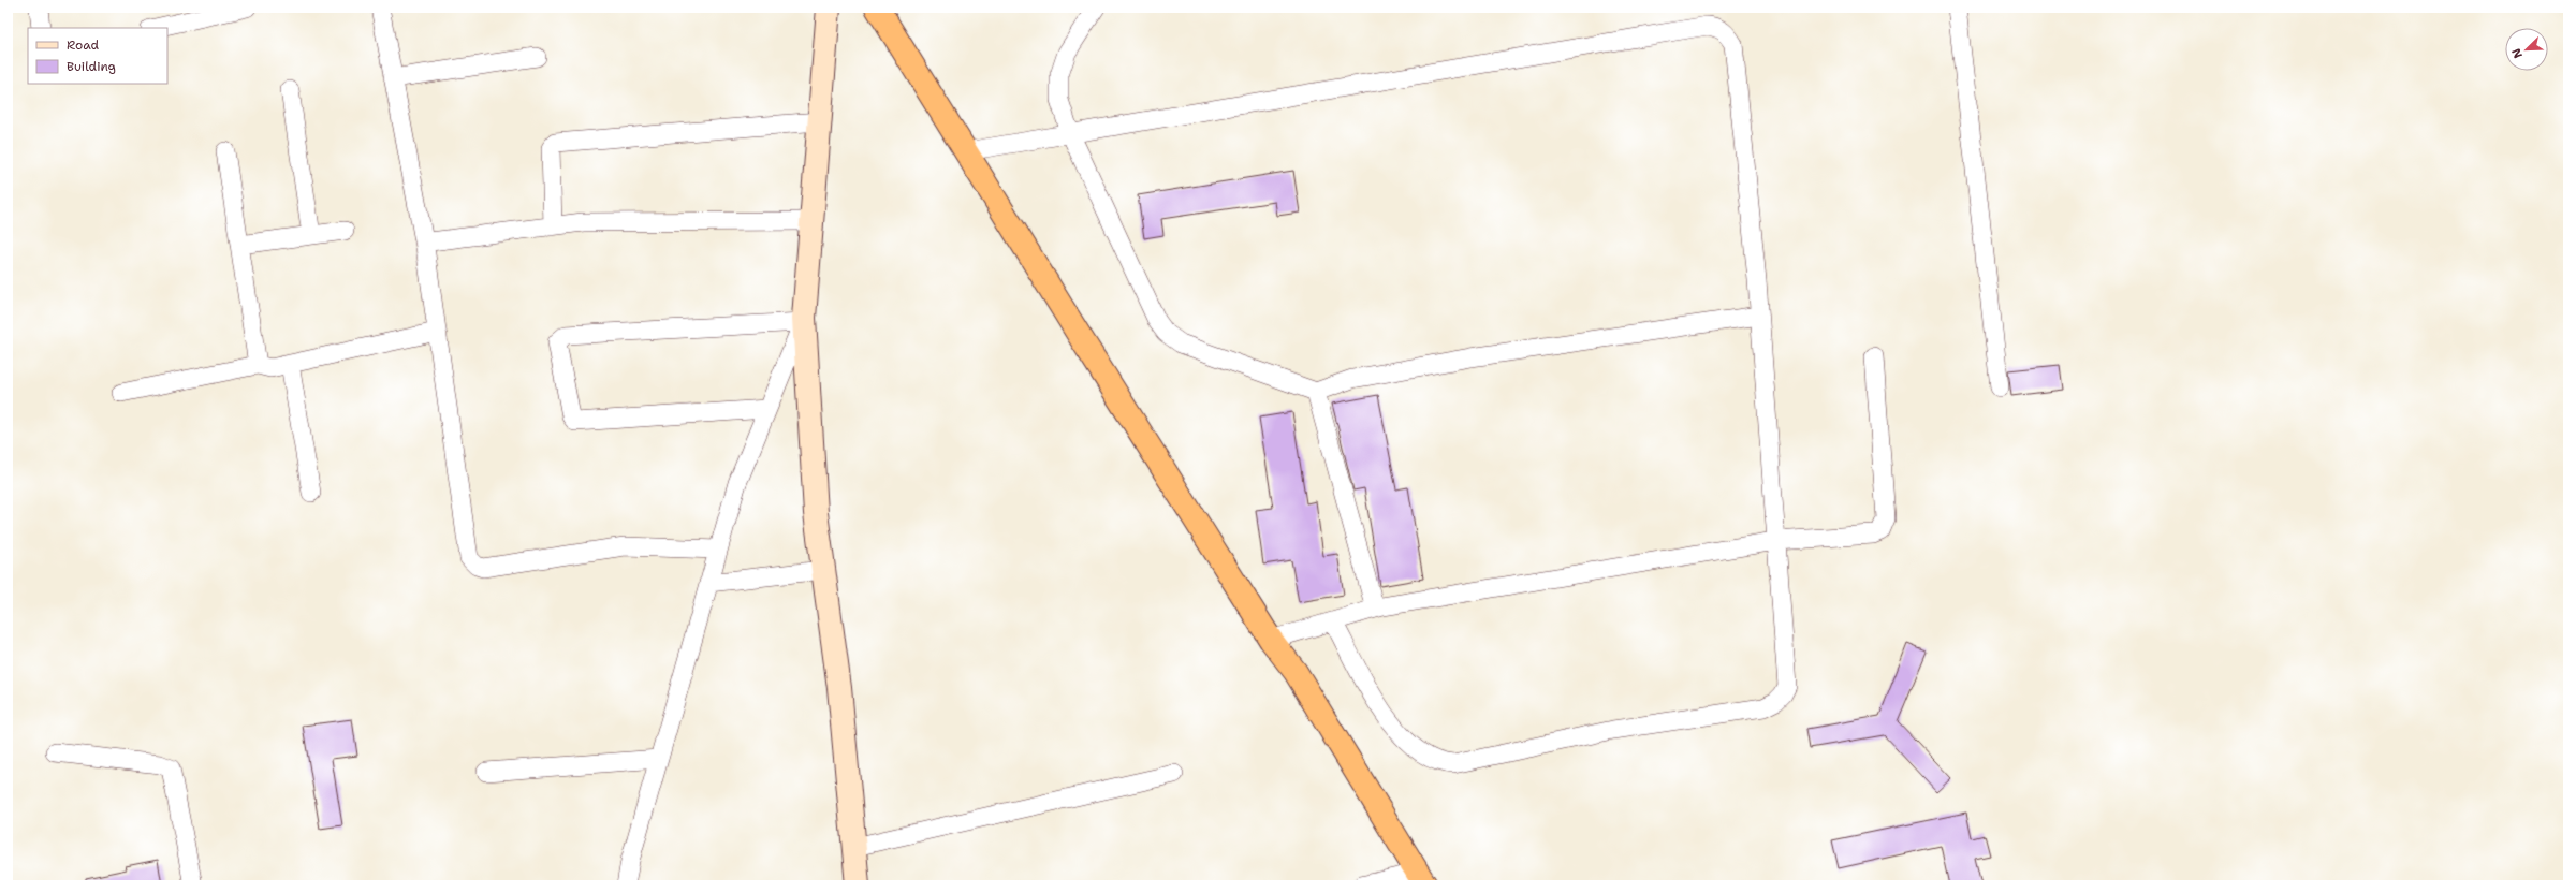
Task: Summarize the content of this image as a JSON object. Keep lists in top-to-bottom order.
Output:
{
  "legend": ["Road", "Building"],
  "north": "bottom left"
}
